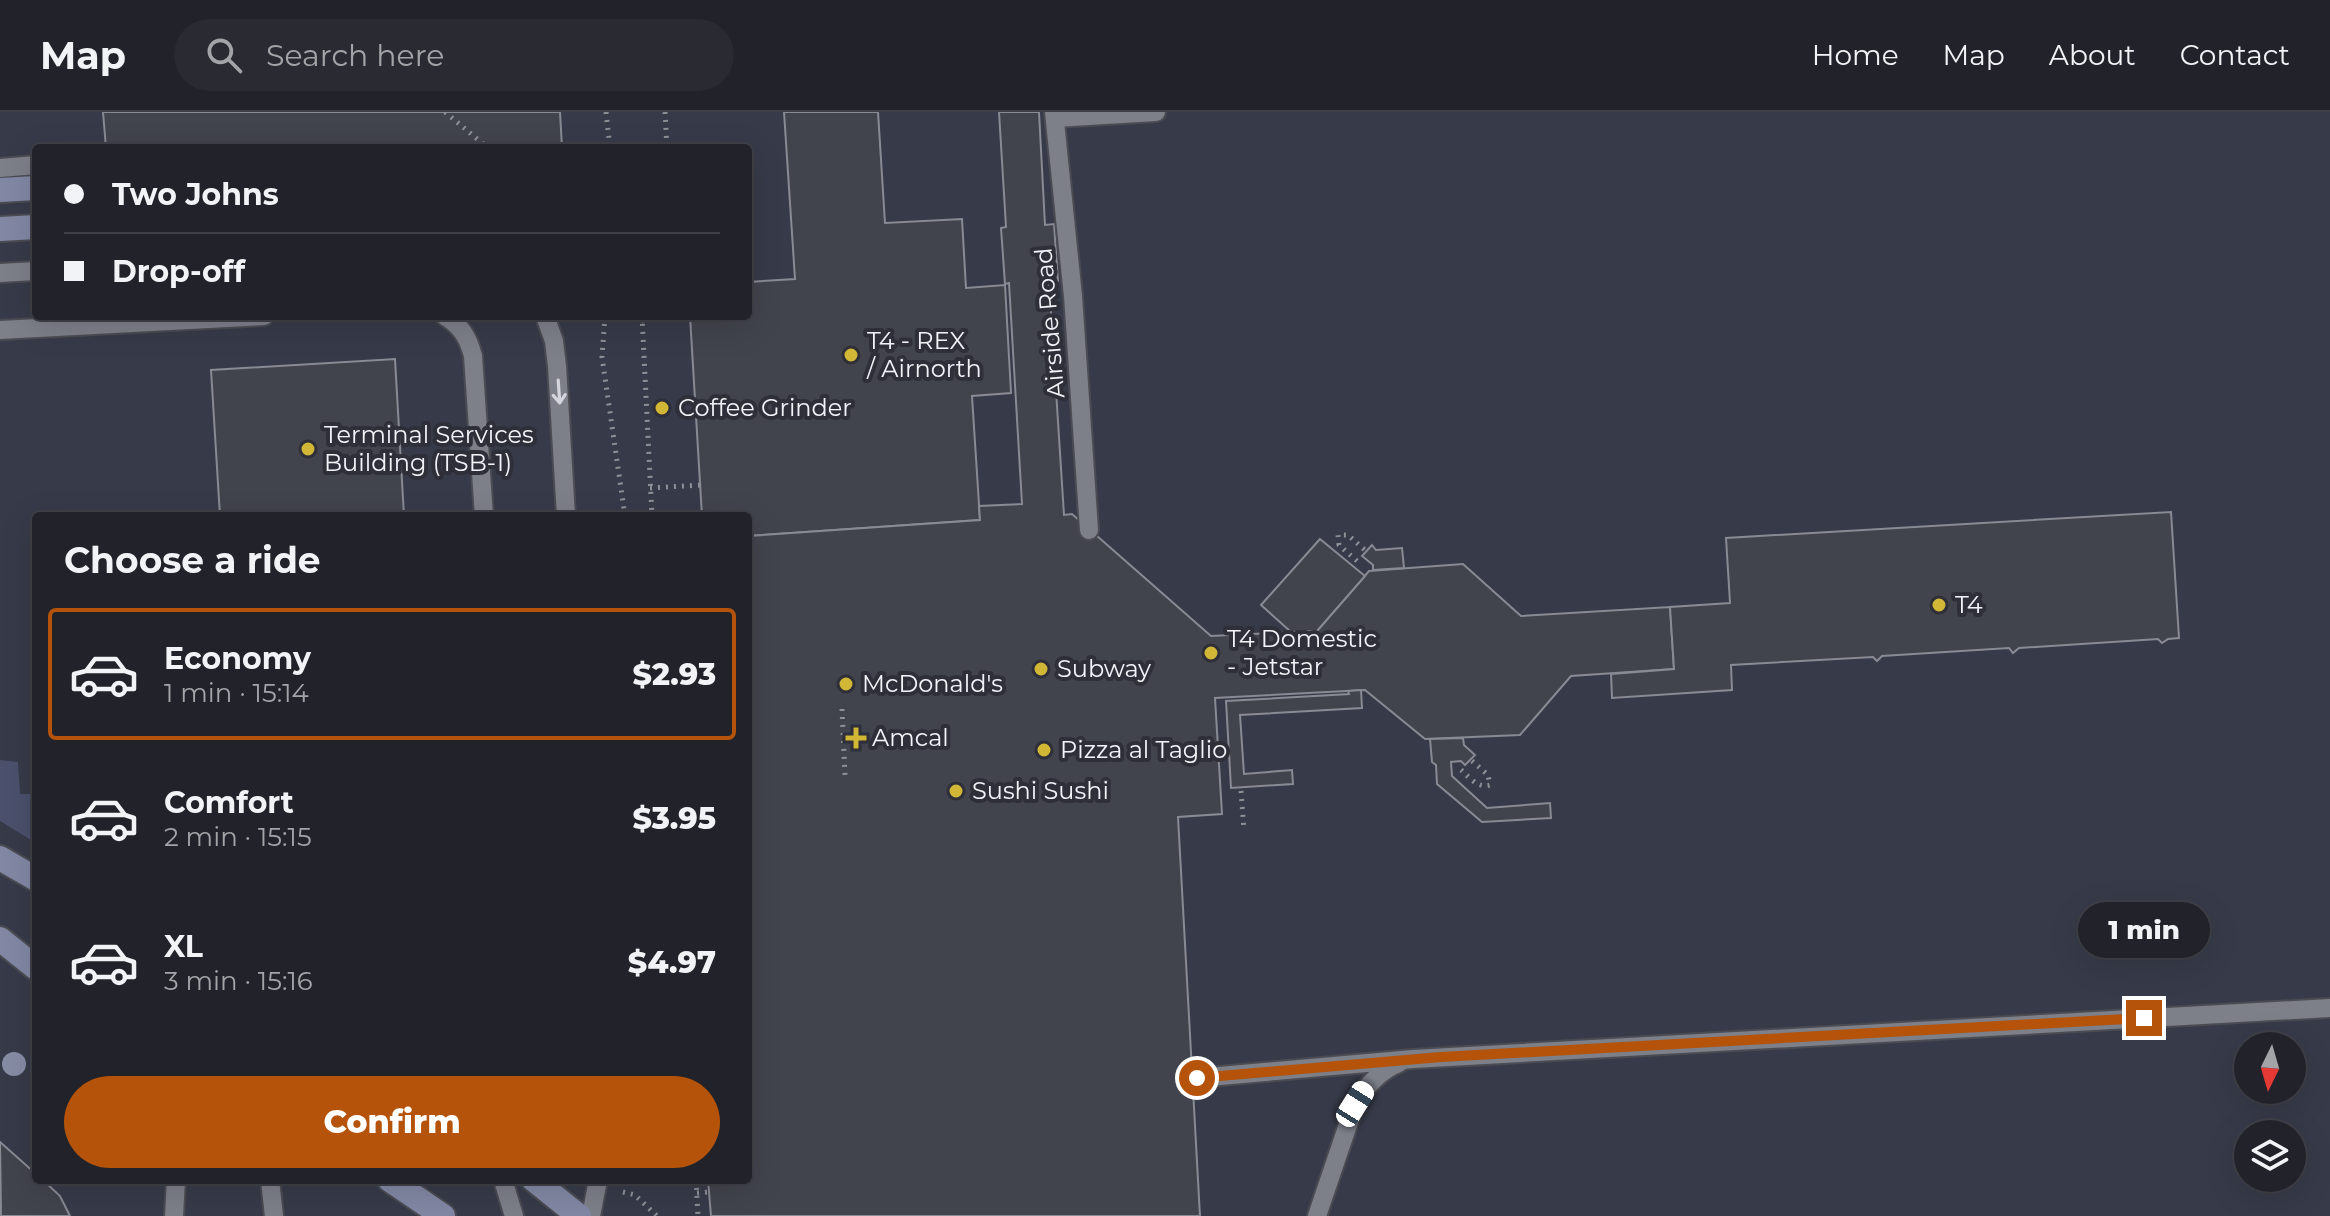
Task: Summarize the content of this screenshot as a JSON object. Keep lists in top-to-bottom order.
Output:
{
  "streets": {
    "lane": ["Airside Road"]
  },
  "places": {
    "other": [
      "T4 - REX / Airnorth",
      "Coffee Grinder",
      "Terminal Services Building (TSB-1)",
      "T4",
      "T4 Domestic - Jetstar",
      "Subway",
      "McDonald's",
      "Pizza al Taglio",
      "Sushi Sushi"
    ],
    "health": ["Amcal"]
  },
  "north": "bottom",
  "page": {
    "header": "Map",
    "search": "Search here",
    "nav": [
      "Home",
      "Map",
      "About",
      "Contact"
    ],
    "banner": ["Two Johns", "Drop-off"],
    "heading": "Choose a ride",
    "list": [
      {
        "name": "Economy",
        "note": "1 min · 15:14",
        "value": "$2.93"
      },
      {
        "name": "Comfort",
        "note": "2 min · 15:15",
        "value": "$3.95"
      },
      {
        "name": "XL",
        "note": "3 min · 15:16",
        "value": "$4.97"
      }
    ],
    "bubble": "1 min",
    "buttons": "Confirm"
  }
}
